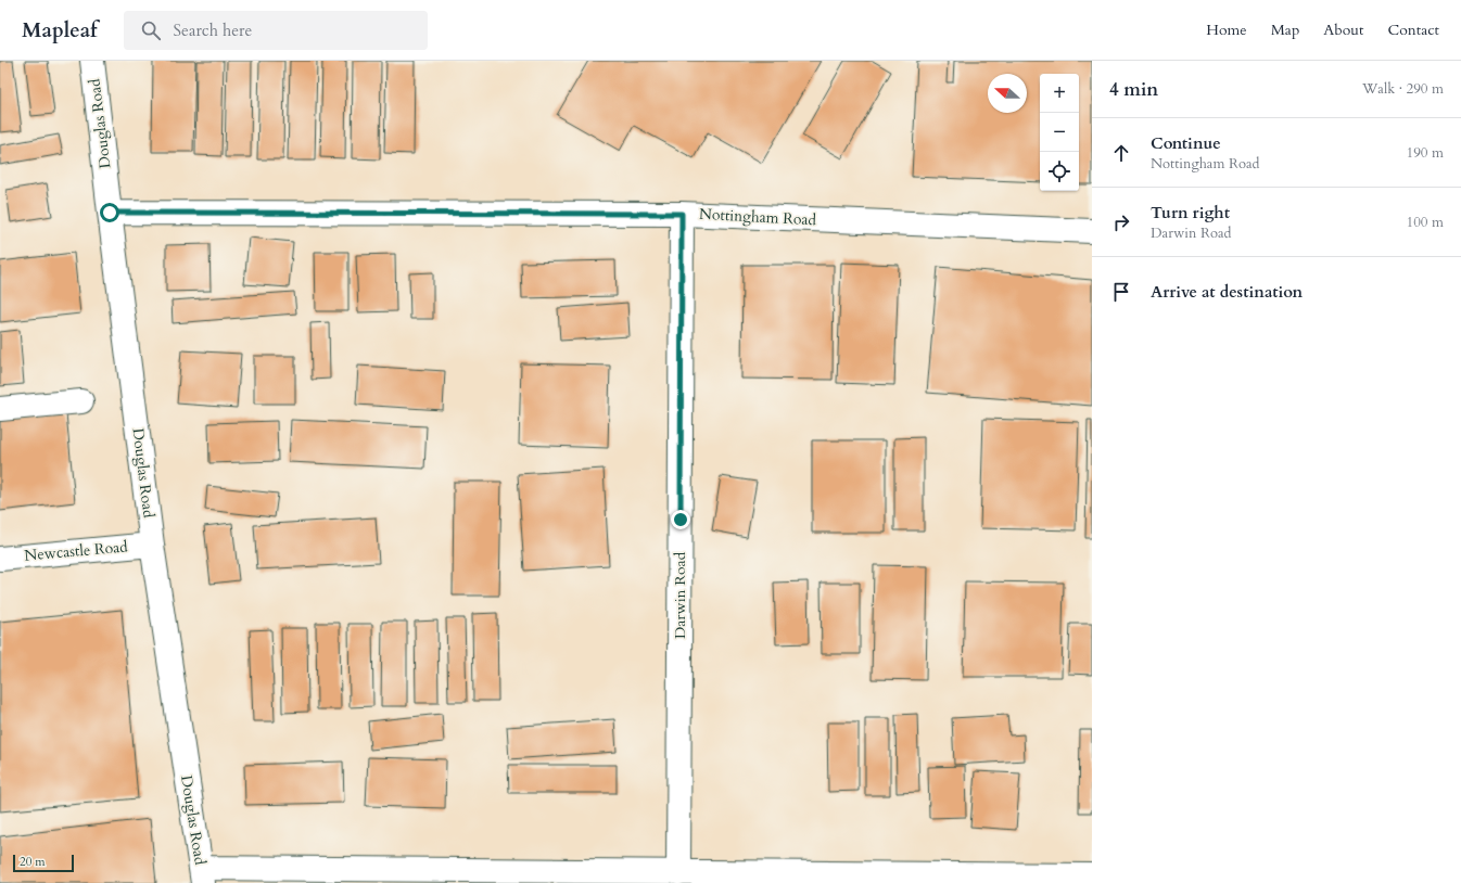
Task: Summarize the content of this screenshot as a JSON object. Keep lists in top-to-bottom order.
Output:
{
  "streets": {
    "street": [
      "Douglas Road",
      "Nottingham Road",
      "Newcastle Road",
      "Darwin Road"
    ]
  },
  "crossings": [
    ["Douglas Road", "Nottingham Road"],
    ["Douglas Road", "Newcastle Road"],
    ["Nottingham Road", "Darwin Road"]
  ],
  "scale_bar": "20 m",
  "north": "left",
  "page": {
    "header": "Mapleaf",
    "search": "Search here",
    "nav": [
      "Home",
      "Map",
      "About",
      "Contact"
    ],
    "heading": ["4 min", "Walk · 290 m"],
    "map_buttons": ["+", "−"],
    "list": [
      ["Continue", "Nottingham Road", "190 m"],
      ["Turn right", "Darwin Road", "100 m"],
      "Arrive at destination"
    ],
    "scale": "20 m"
  }
}
